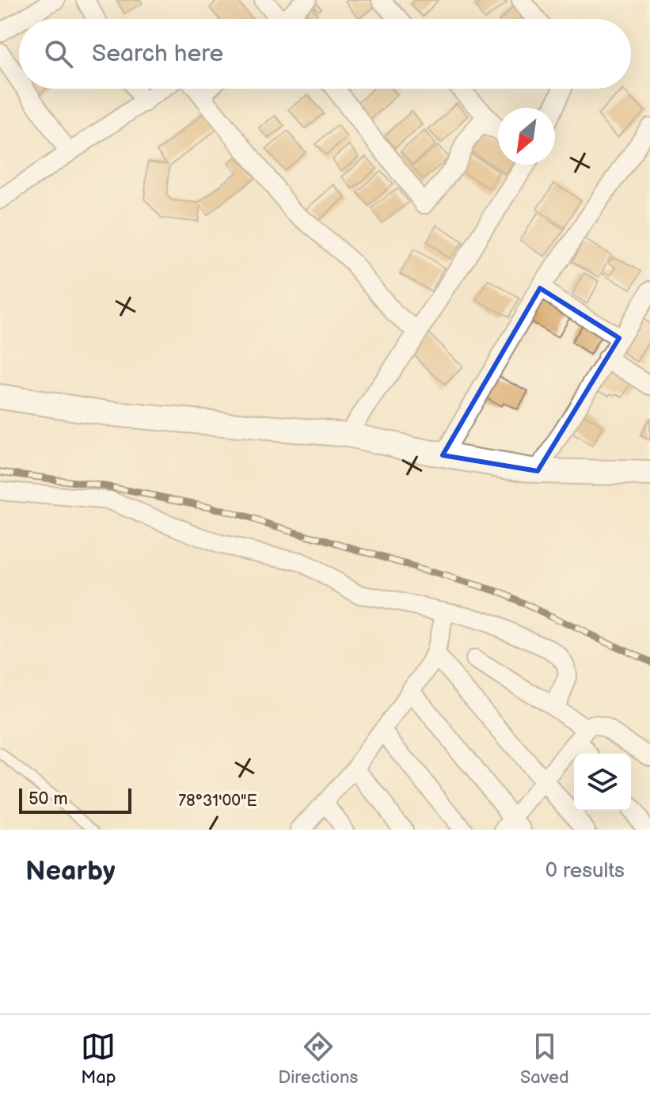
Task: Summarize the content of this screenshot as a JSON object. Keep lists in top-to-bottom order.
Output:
{
  "scale_bar": "50 m",
  "north": "bottom left",
  "page": {
    "search": "Search here",
    "scale": "50 m",
    "heading": ["Nearby", "0 results"],
    "nav": ["Map", "Directions", "Saved"]
  },
  "coordinates": ["78°31'00\"E"]
}
